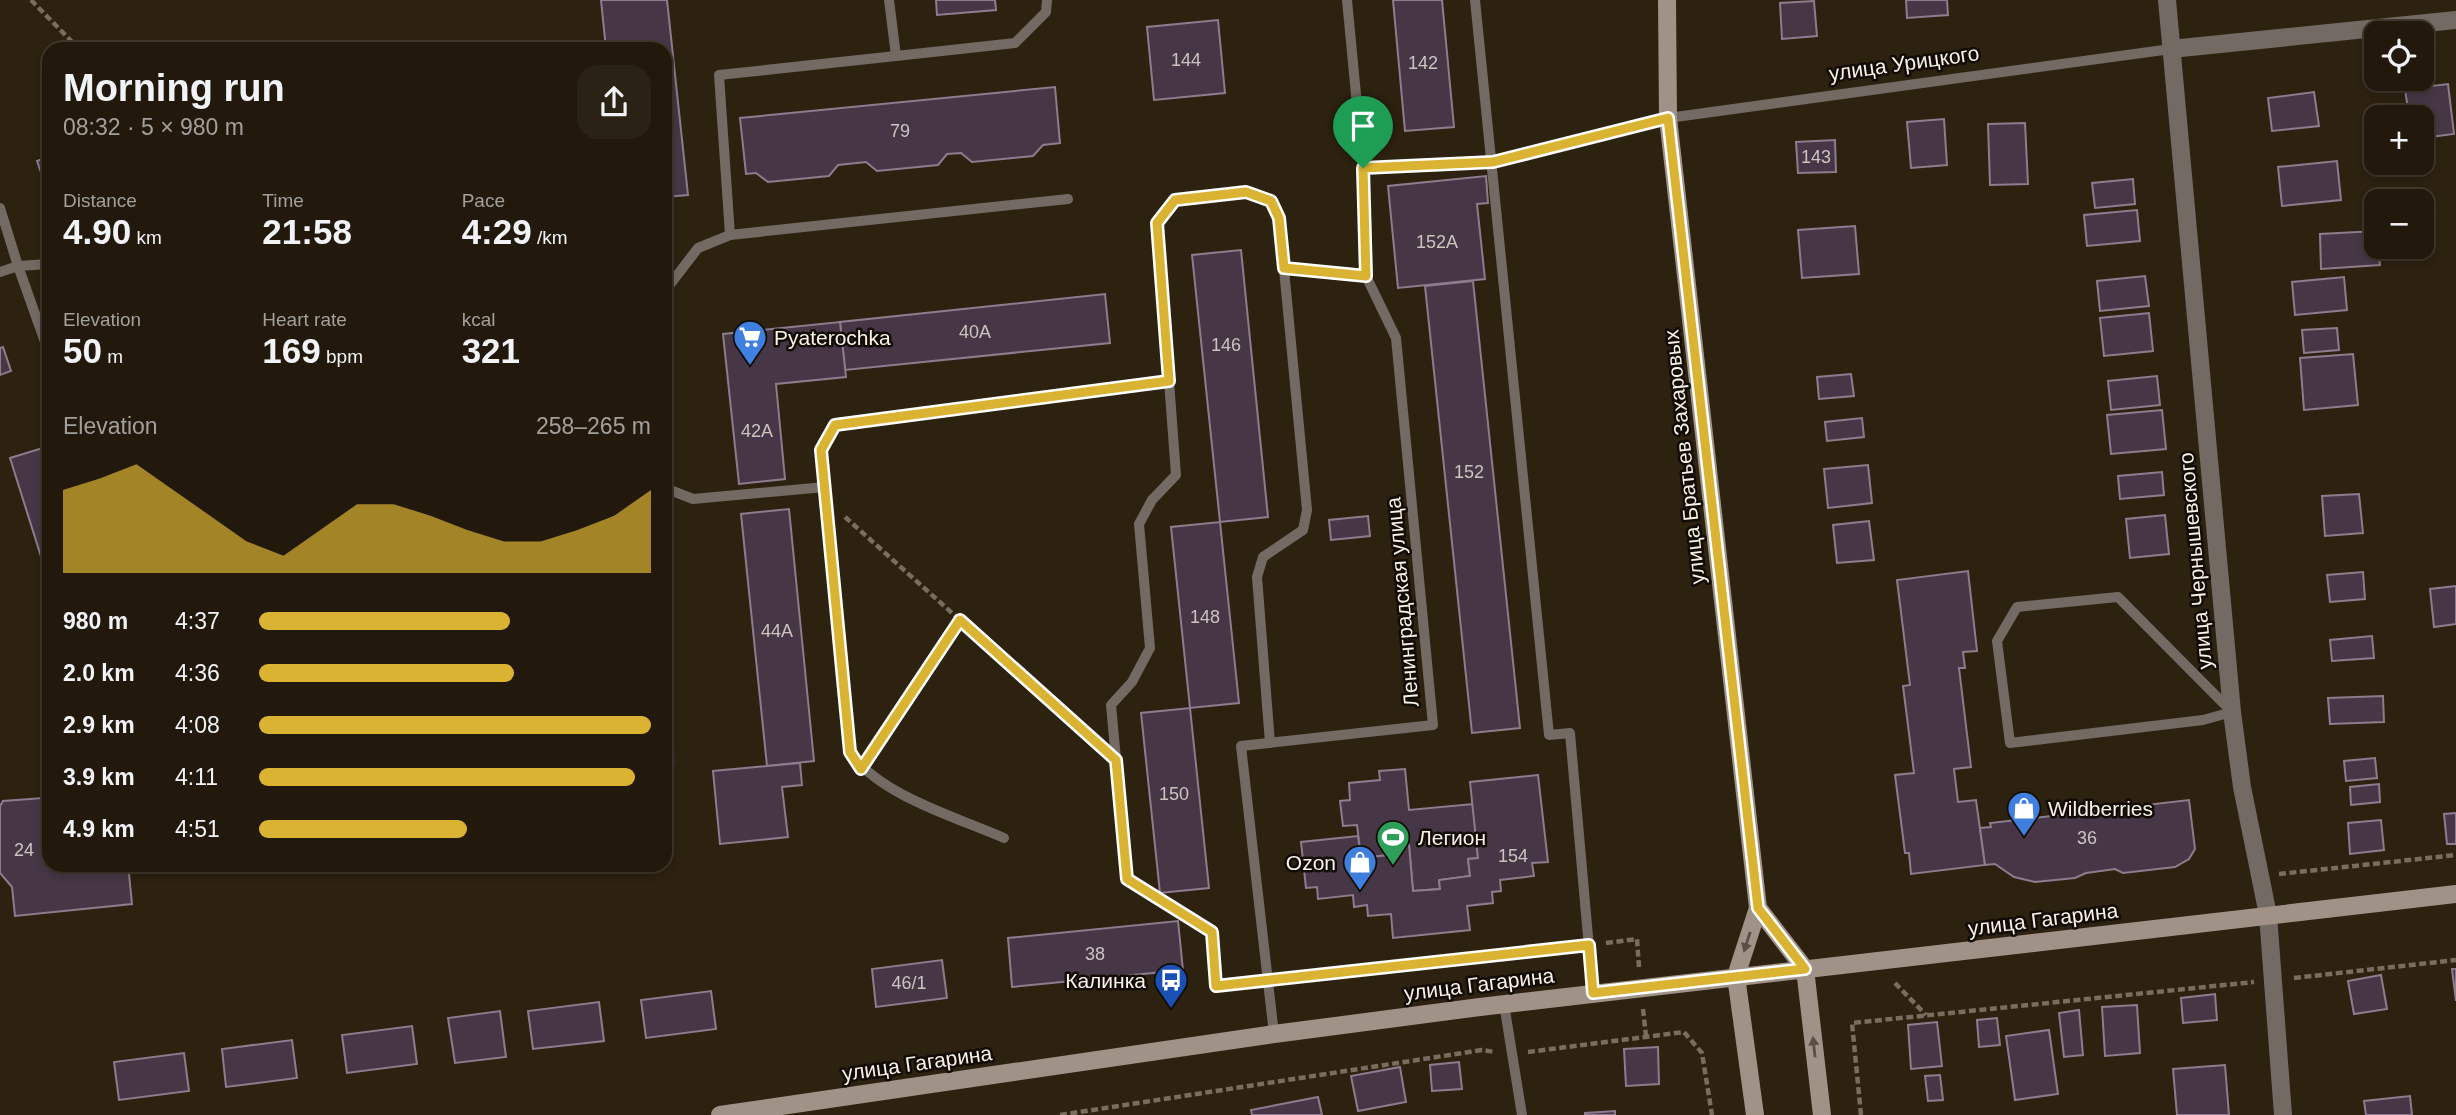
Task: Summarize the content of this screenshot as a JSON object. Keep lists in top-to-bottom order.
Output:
{
  "streets": {
    "main road": ["улица Братьев Захаровых", "улица Гагарина"],
    "street": ["улица Урицкого", "улица Чернышевского"],
    "lane": ["Ленинградская улица"]
  },
  "crossings": [
    ["улица Урицкого", "улица Братьев Захаровых"],
    ["улица Урицкого", "улица Чернышевского"],
    ["улица Урицкого", "Ленинградская улица"],
    ["улица Братьев Захаровых", "улица Гагарина"],
    ["улица Чернышевского", "улица Гагарина"],
    ["Ленинградская улица", "улица Гагарина"]
  ],
  "places": {
    "supermarket": ["Pyaterochka"],
    "shop": ["Wildberries", "Ozon"],
    "sports": ["Легион"],
    "bus stop": ["Калинка"]
  },
  "house_numbers": [
    "144",
    "142",
    "79",
    "143",
    "152А",
    "40А",
    "146",
    "42А",
    "152",
    "148",
    "44А",
    "150",
    "36",
    "24",
    "154",
    "38",
    "46/1"
  ],
  "page": {
    "map_buttons": ["+", "−"],
    "heading": ["Morning run", "08:32 · 5 × 980 m"],
    "stats": [
      ["Distance", "4.90 km"],
      ["Time", "21:58"],
      ["Pace", "4:29 /km"],
      ["Elevation", "50 m"],
      ["Heart rate", "169 bpm"],
      ["kcal", "321"]
    ],
    "chart": ["Elevation", "258–265 m"],
    "list": [
      {
        "name": "980 m",
        "note": "4:37"
      },
      {
        "name": "2.0 km",
        "note": "4:36"
      },
      {
        "name": "2.9 km",
        "note": "4:08"
      },
      {
        "name": "3.9 km",
        "note": "4:11"
      },
      {
        "name": "4.9 km",
        "note": "4:51"
      }
    ]
  }
}
